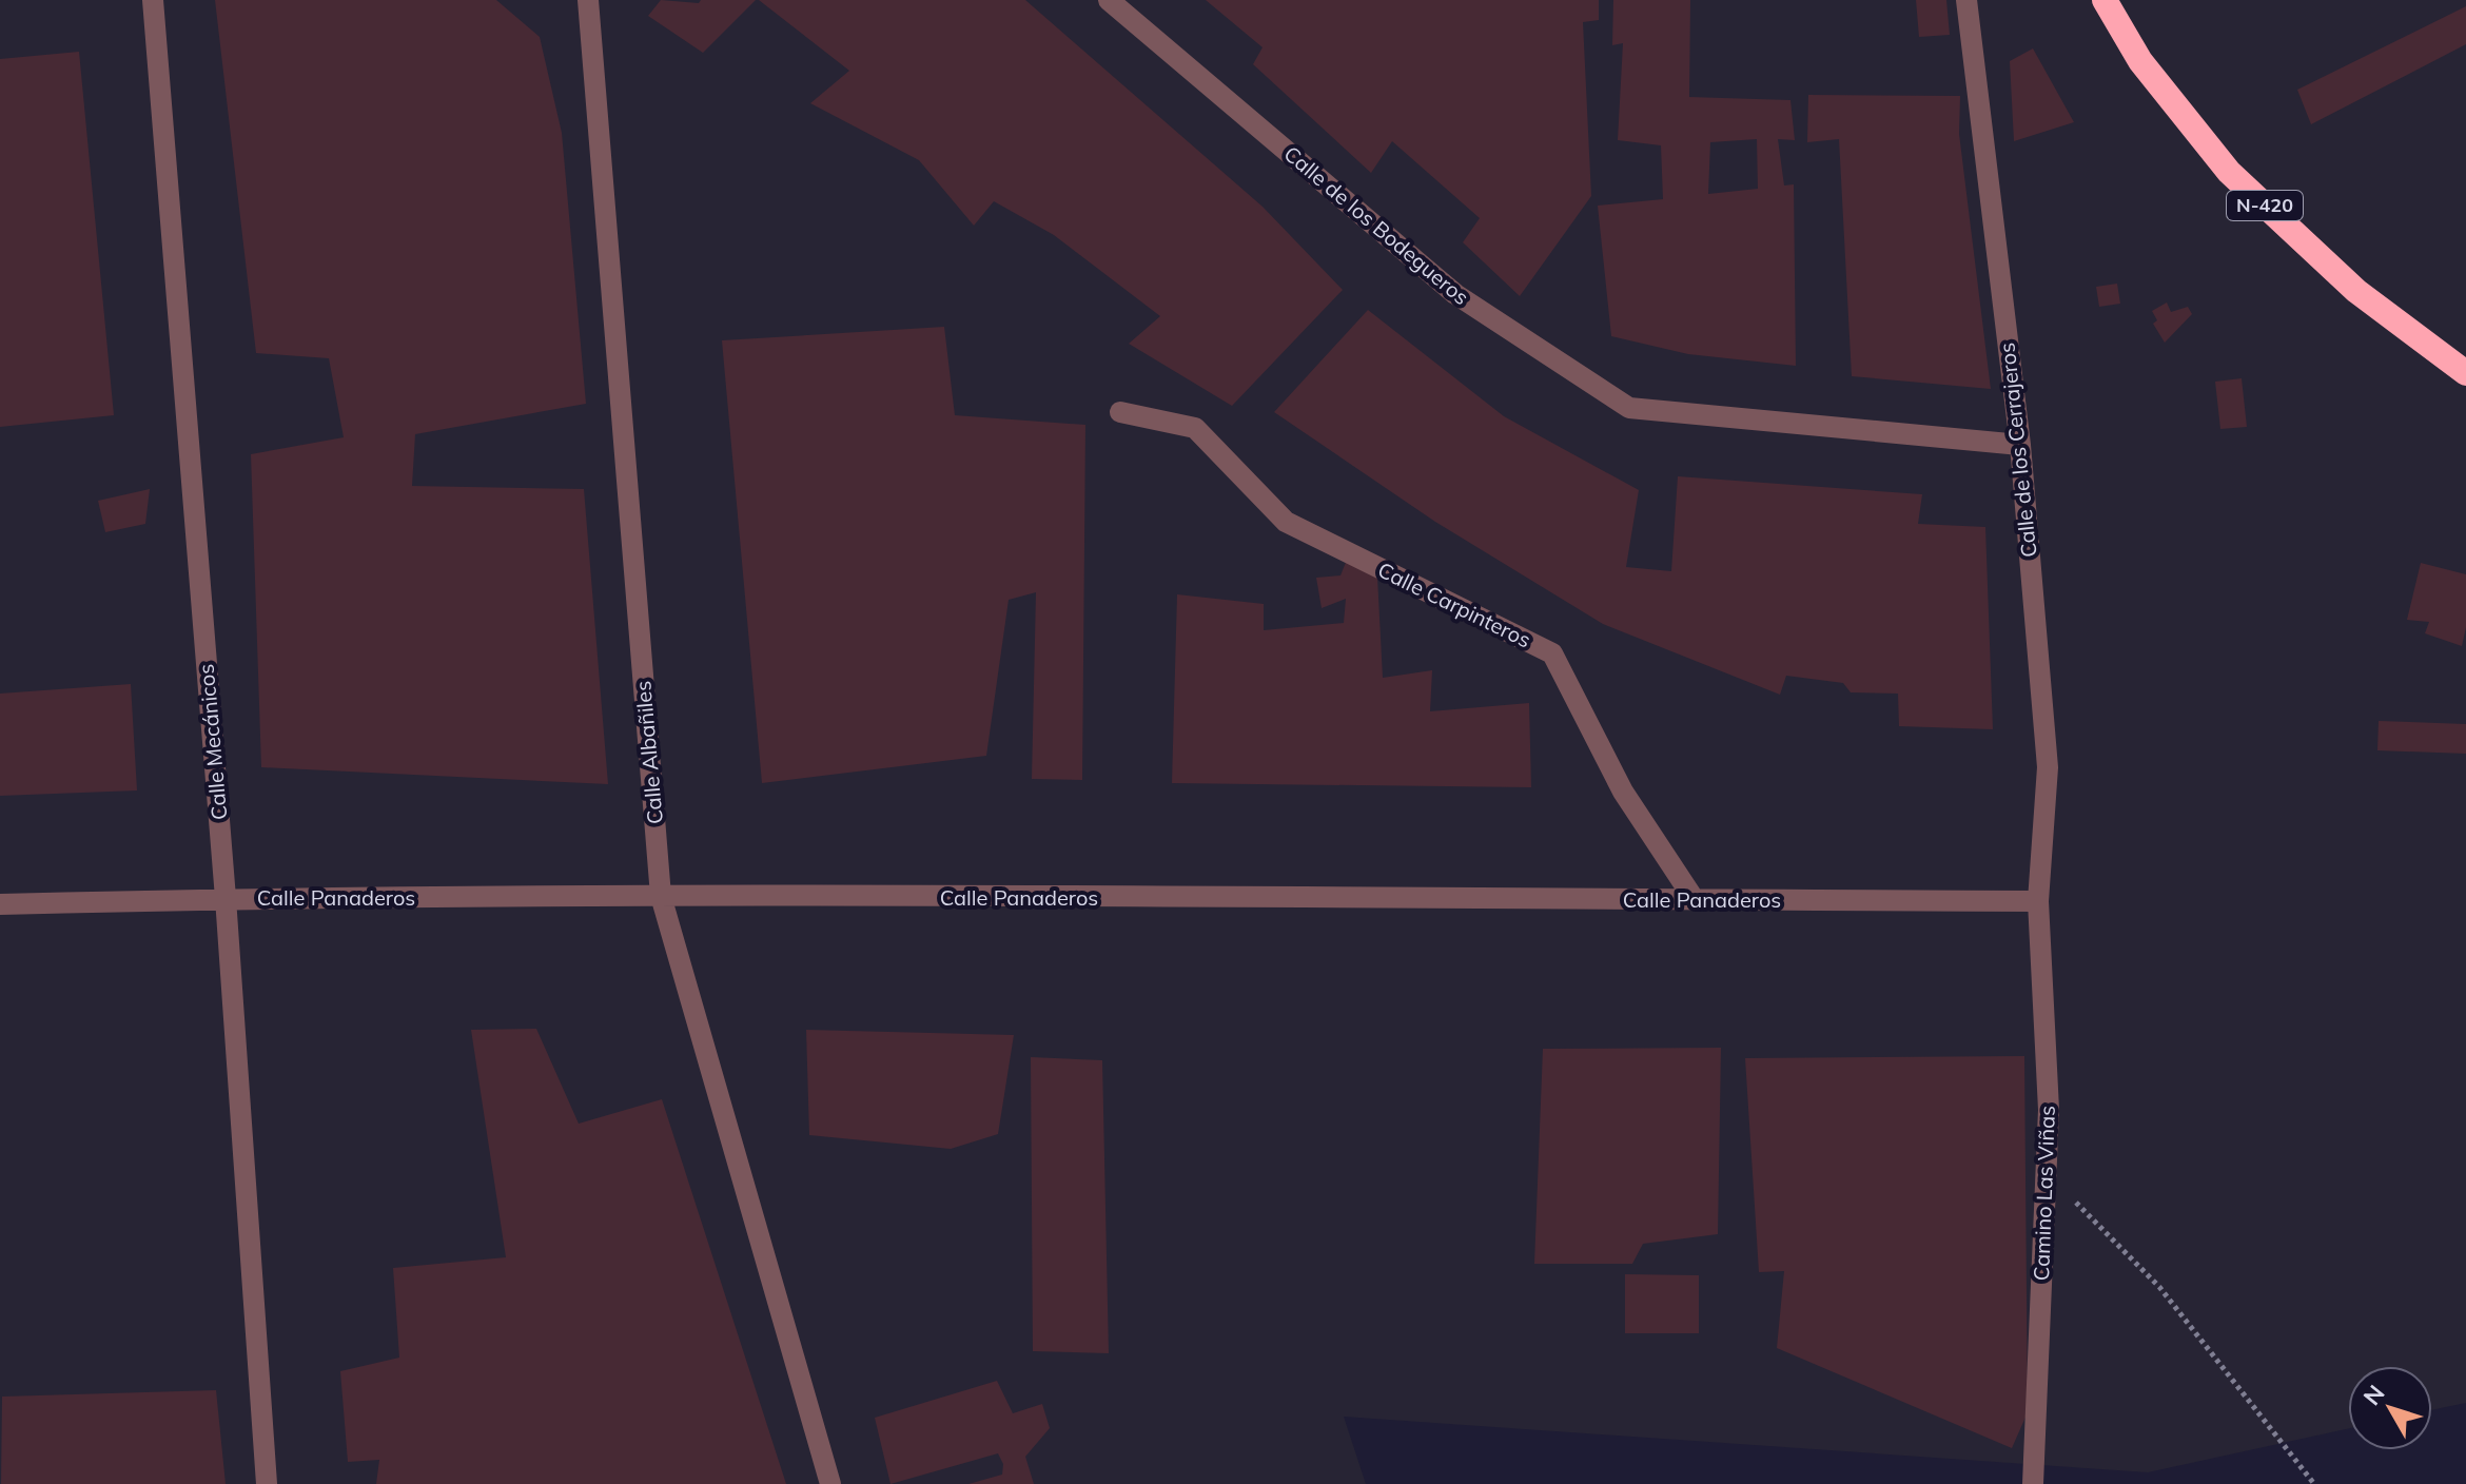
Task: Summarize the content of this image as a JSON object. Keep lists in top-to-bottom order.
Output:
{
  "streets": {
    "highway": ["N-420"],
    "street": [
      "Calle de los Bodegueros",
      "Calle de los Cerrajeros",
      "Calle Carpinteros",
      "Calle Mecánicos",
      "Calle Albañiles",
      "Calle Panaderos",
      "Camino Las Viñas"
    ]
  },
  "crossings": [
    ["Calle de los Bodegueros", "Calle de los Cerrajeros"],
    ["Calle de los Cerrajeros", "Calle Panaderos"],
    ["Calle de los Cerrajeros", "Camino Las Viñas"],
    ["Calle Carpinteros", "Calle Panaderos"],
    ["Calle Mecánicos", "Calle Panaderos"],
    ["Calle Albañiles", "Calle Panaderos"],
    ["Calle Panaderos", "Camino Las Viñas"]
  ],
  "north": "top left"
}
